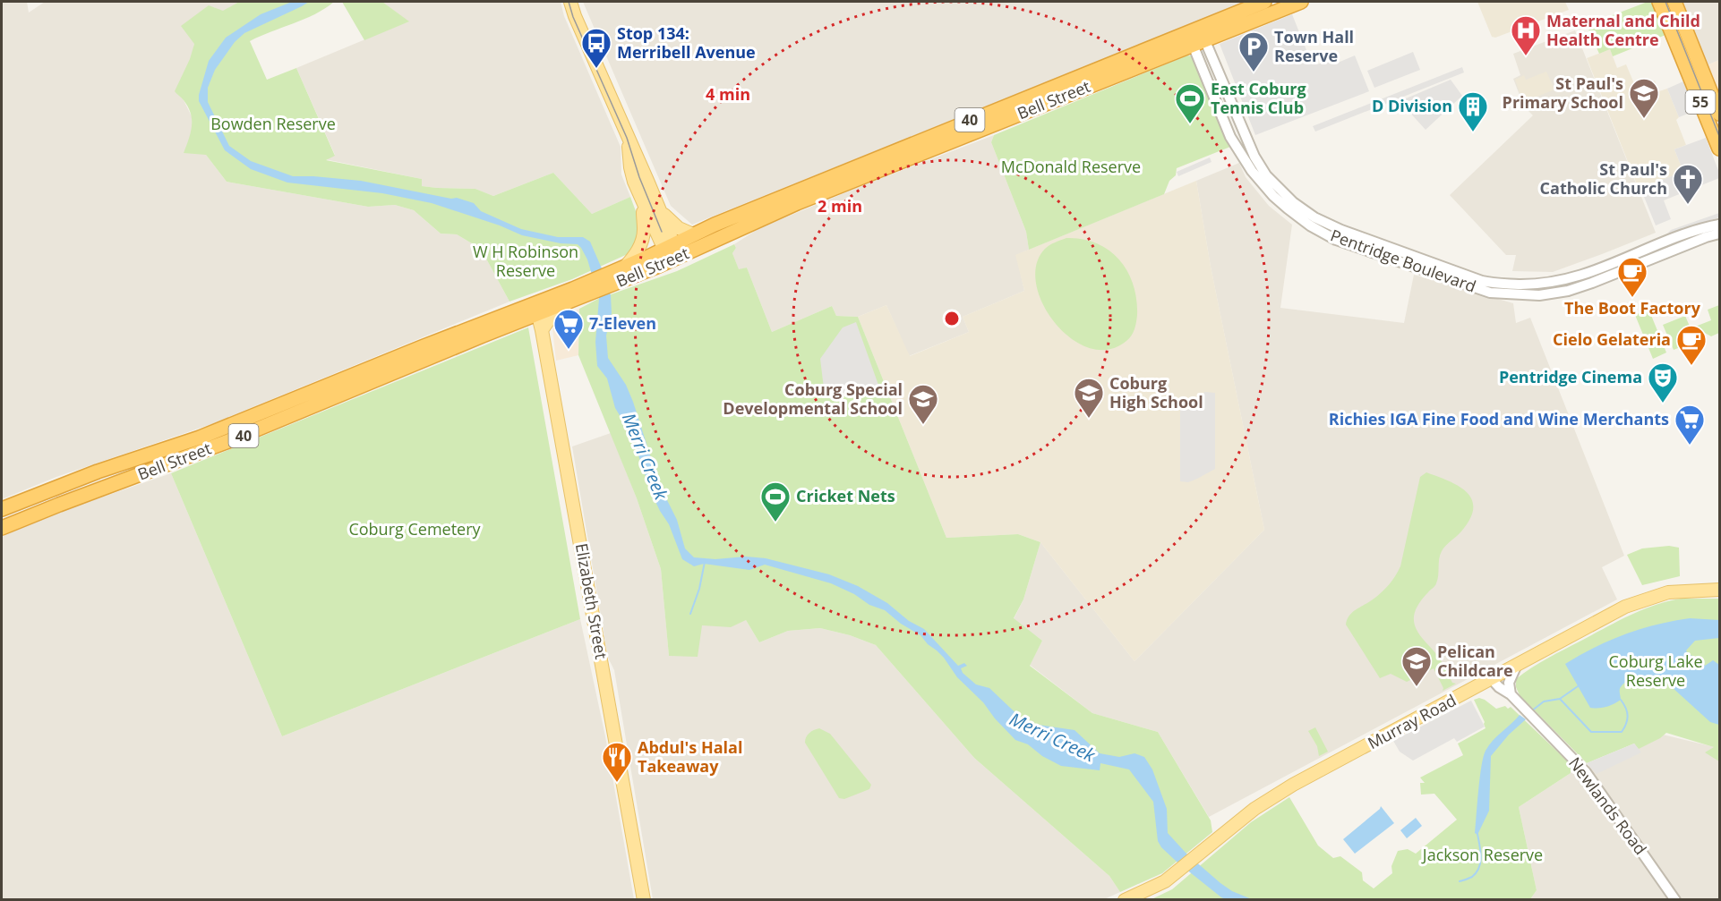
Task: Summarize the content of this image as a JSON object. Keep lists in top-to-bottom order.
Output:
{
  "streets": {
    "highway": ["Bell Street", "55", "40"],
    "main road": ["Elizabeth Street", "Murray Road"],
    "street": ["Pentridge Boulevard", "Newlands Road"]
  },
  "crossings": [
    ["Bell Street", "Pentridge Boulevard"],
    ["Bell Street", "Elizabeth Street"],
    ["Murray Road", "Newlands Road"]
  ],
  "water": ["Merri Creek"],
  "parks": [
    "Bowden Reserve",
    "McDonald Reserve",
    "W H Robinson Reserve",
    "Coburg Cemetery",
    "Coburg Lake Reserve",
    "Jackson Reserve"
  ],
  "places": {
    "hospital": ["Maternal and Child Health Centre"],
    "bus stop": ["Stop 134: Merribell Avenue"],
    "parking": ["Town Hall Reserve"],
    "school or university": [
      "St Paul's Primary School",
      "Coburg High School",
      "Coburg Special Developmental School",
      "Pelican Childcare"
    ],
    "sports": ["East Coburg Tennis Club", "Cricket Nets"],
    "building": ["D Division"],
    "church": ["St Paul's Catholic Church"],
    "cafe": ["The Boot Factory", "Cielo Gelateria"],
    "supermarket": ["7-Eleven", "Richies IGA Fine Food and Wine Merchants"],
    "theatre": ["Pentridge Cinema"],
    "restaurant": ["Abdul's Halal Takeaway"]
  },
  "rings": ["4 min", "2 min"]
}
